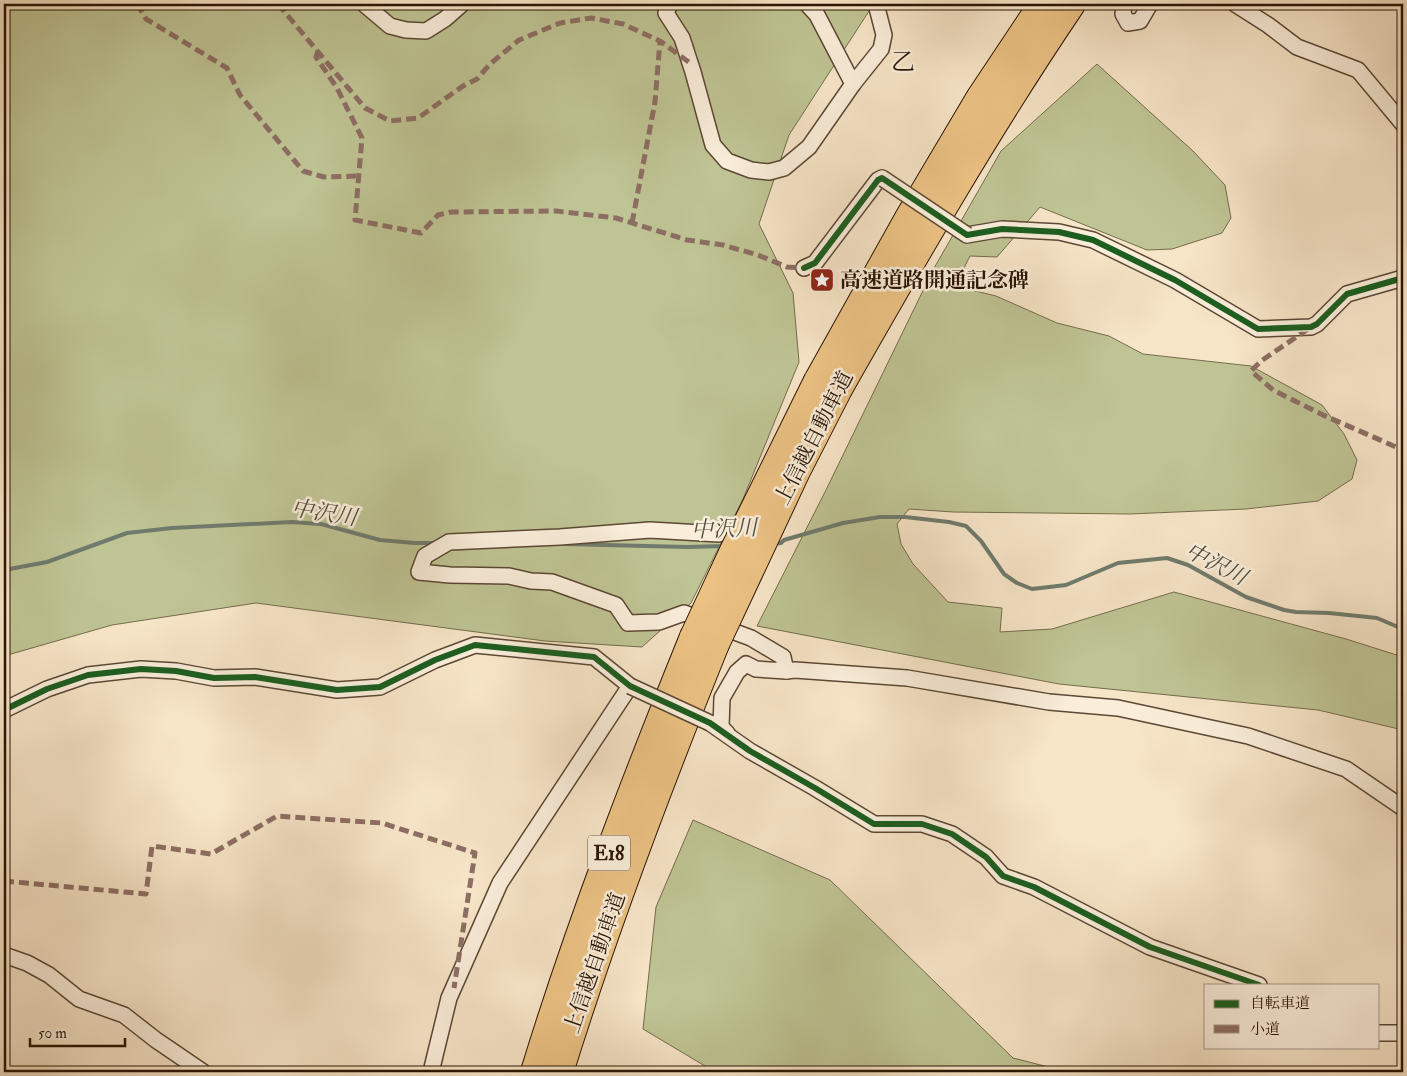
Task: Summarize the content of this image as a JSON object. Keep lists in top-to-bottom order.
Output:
{
  "streets": {
    "highway": ["上信越自動車道", "E18"]
  },
  "districts": ["乙"],
  "water": ["中沢川"],
  "places": {
    "place": ["高速道路開通記念碑"]
  },
  "legend": ["自転車道", "小道"],
  "scale_bar": "50 m"
}
